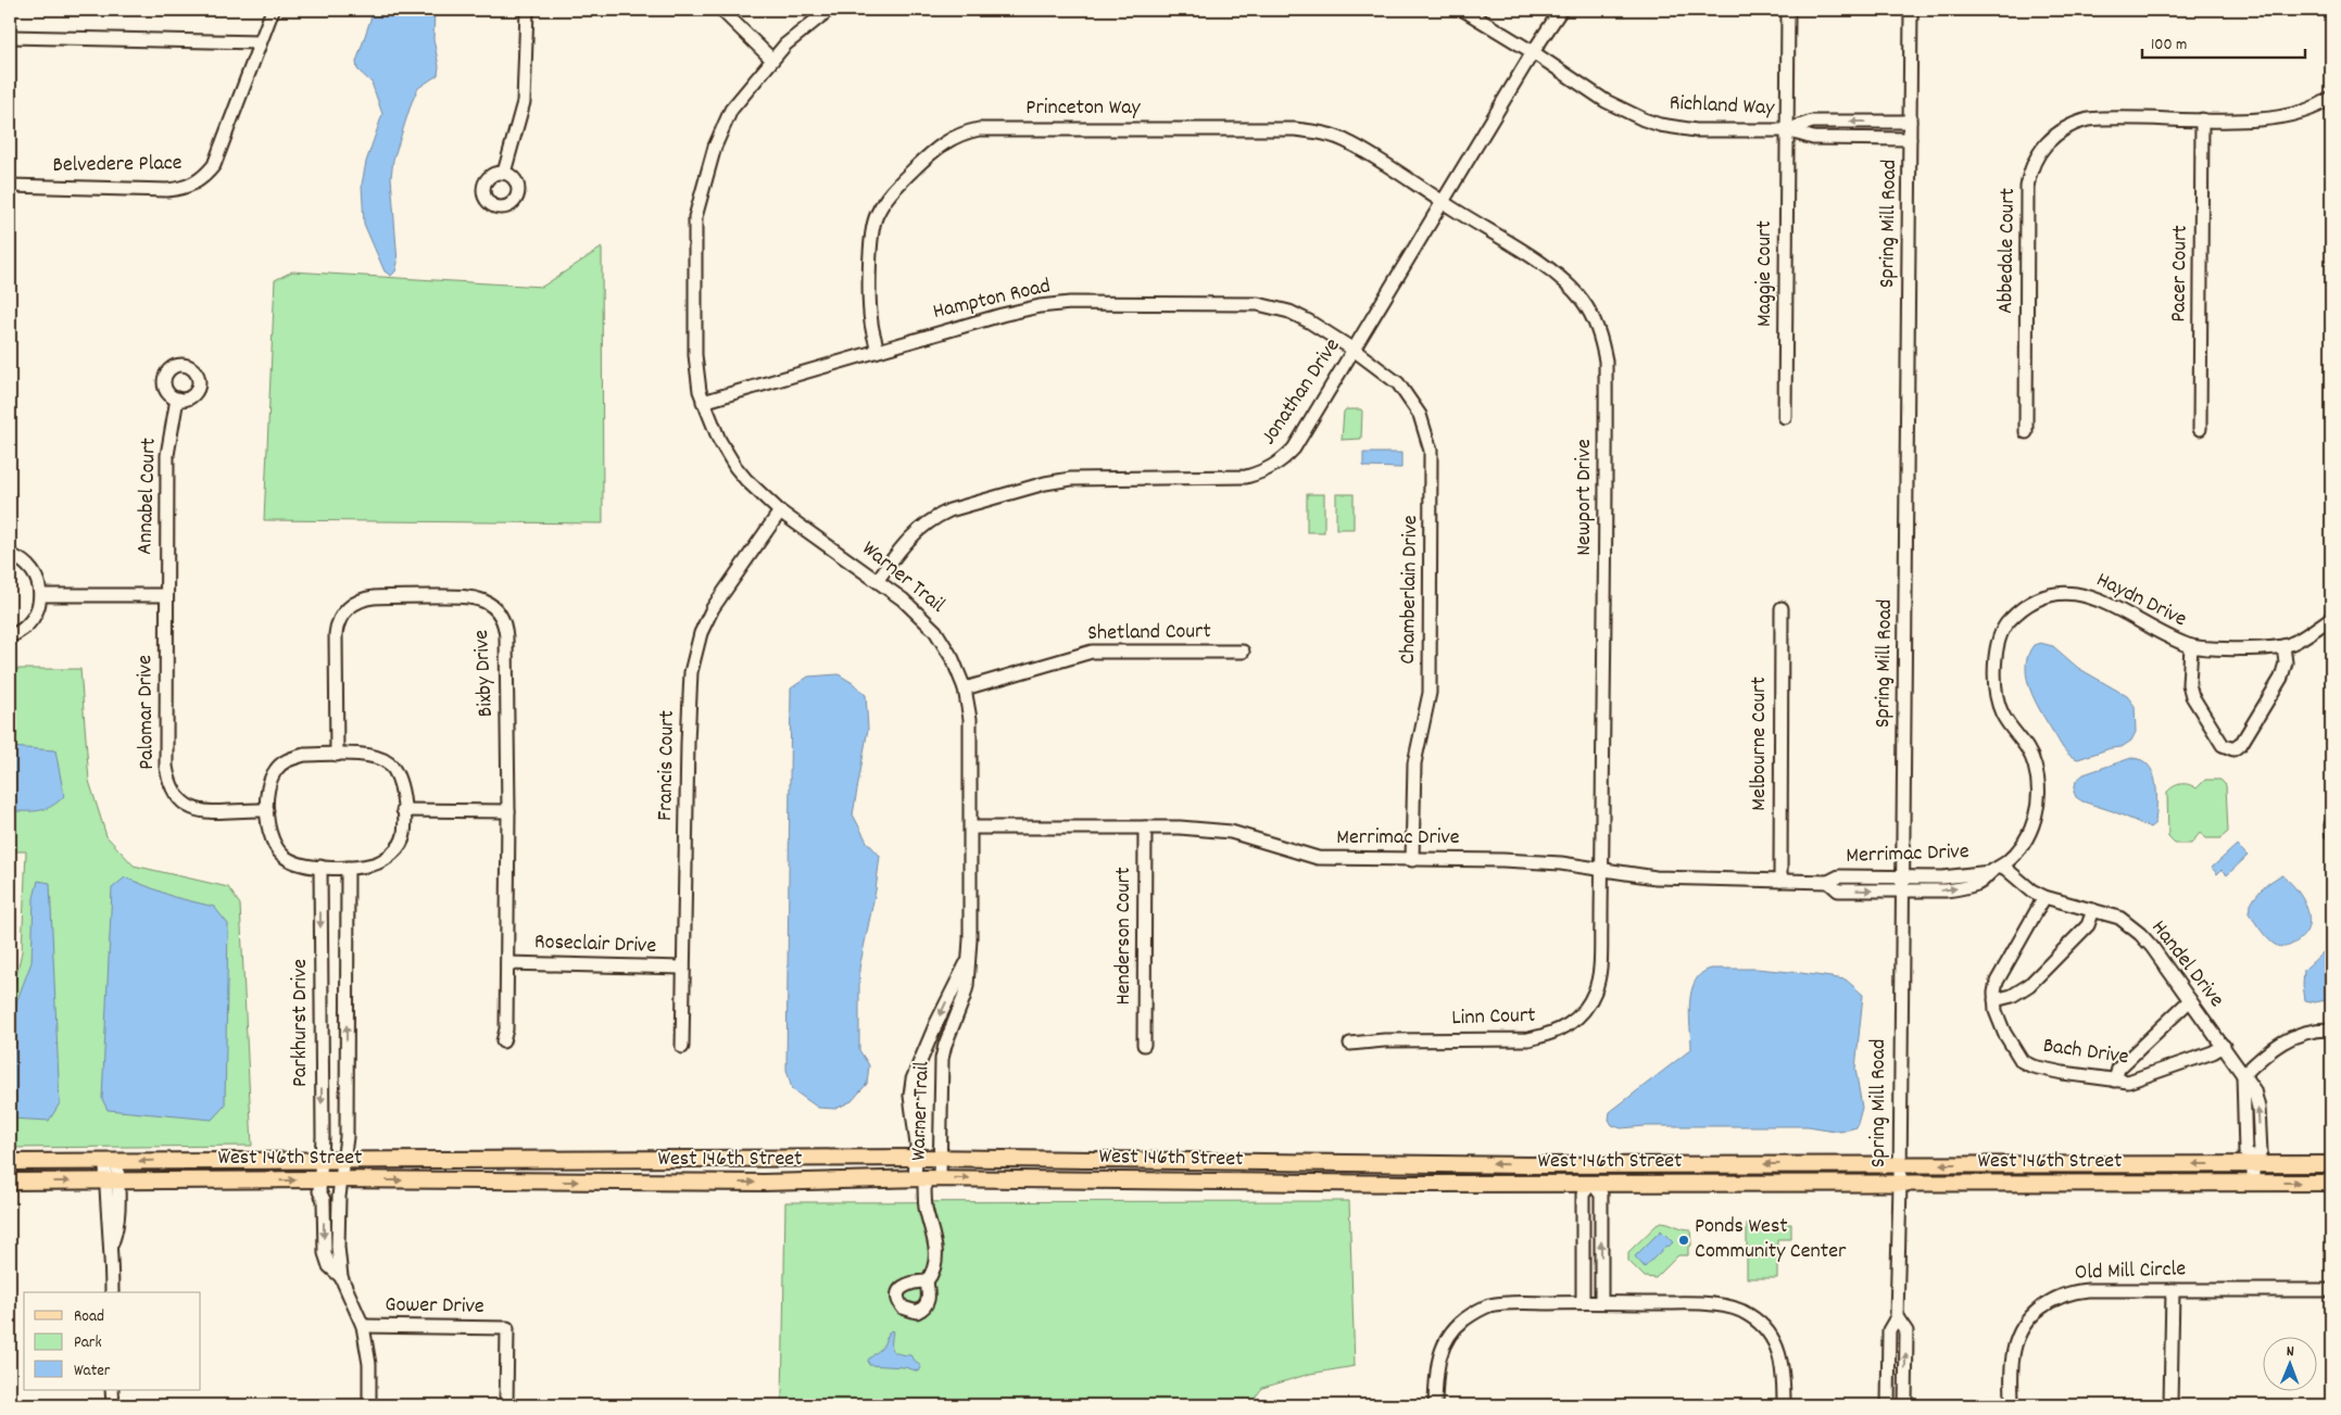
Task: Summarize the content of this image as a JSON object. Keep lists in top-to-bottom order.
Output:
{
  "streets": {
    "main road": ["West 146th Street"],
    "street": [
      "Richland Way",
      "Princeton Way",
      "Belvedere Place",
      "Spring Mill Road",
      "Abbedale Court",
      "Maggie Court",
      "Pacer Court",
      "Hampton Road",
      "Jonathan Drive",
      "Annabel Court",
      "Newport Drive",
      "Warner Trail",
      "Chamberlain Drive",
      "Haydn Drive",
      "Shetland Court",
      "Bixby Drive",
      "Palomar Drive",
      "Melbourne Court",
      "Francis Court",
      "Merrimac Drive",
      "Henderson Court",
      "Roseclair Drive",
      "Handel Drive",
      "Linn Court",
      "Parkhurst Drive",
      "Bach Drive",
      "Old Mill Circle",
      "Gower Drive"
    ]
  },
  "crossings": [
    ["Richland Way", "Spring Mill Road"],
    ["Richland Way", "Maggie Court"],
    ["Richland Way", "Jonathan Drive"],
    ["Princeton Way", "Hampton Road"],
    ["Princeton Way", "Jonathan Drive"],
    ["Princeton Way", "Newport Drive"],
    ["Spring Mill Road", "Merrimac Drive"],
    ["Spring Mill Road", "West 146th Street"],
    ["Abbedale Court", "Pacer Court"],
    ["Hampton Road", "Jonathan Drive"],
    ["Hampton Road", "Warner Trail"],
    ["Hampton Road", "Chamberlain Drive"],
    ["Jonathan Drive", "Newport Drive"],
    ["Jonathan Drive", "Warner Trail"],
    ["Jonathan Drive", "Chamberlain Drive"],
    ["Annabel Court", "Palomar Drive"],
    ["Newport Drive", "Merrimac Drive"],
    ["Newport Drive", "Linn Court"],
    ["Warner Trail", "Shetland Court"],
    ["Warner Trail", "Francis Court"],
    ["Warner Trail", "Merrimac Drive"],
    ["Warner Trail", "West 146th Street"],
    ["Chamberlain Drive", "Merrimac Drive"],
    ["Haydn Drive", "Merrimac Drive"],
    ["Haydn Drive", "Handel Drive"],
    ["Bixby Drive", "Palomar Drive"],
    ["Bixby Drive", "Roseclair Drive"],
    ["Bixby Drive", "Parkhurst Drive"],
    ["Palomar Drive", "Parkhurst Drive"],
    ["Melbourne Court", "Merrimac Drive"],
    ["Francis Court", "Roseclair Drive"],
    ["Merrimac Drive", "Henderson Court"],
    ["Merrimac Drive", "Handel Drive"],
    ["Merrimac Drive", "Linn Court"],
    ["Handel Drive", "Bach Drive"],
    ["Parkhurst Drive", "West 146th Street"]
  ],
  "places": ["Ponds West Community Center"],
  "legend": ["Road", "Park", "Water"],
  "scale_bar": "100 m",
  "north": "top"
}
